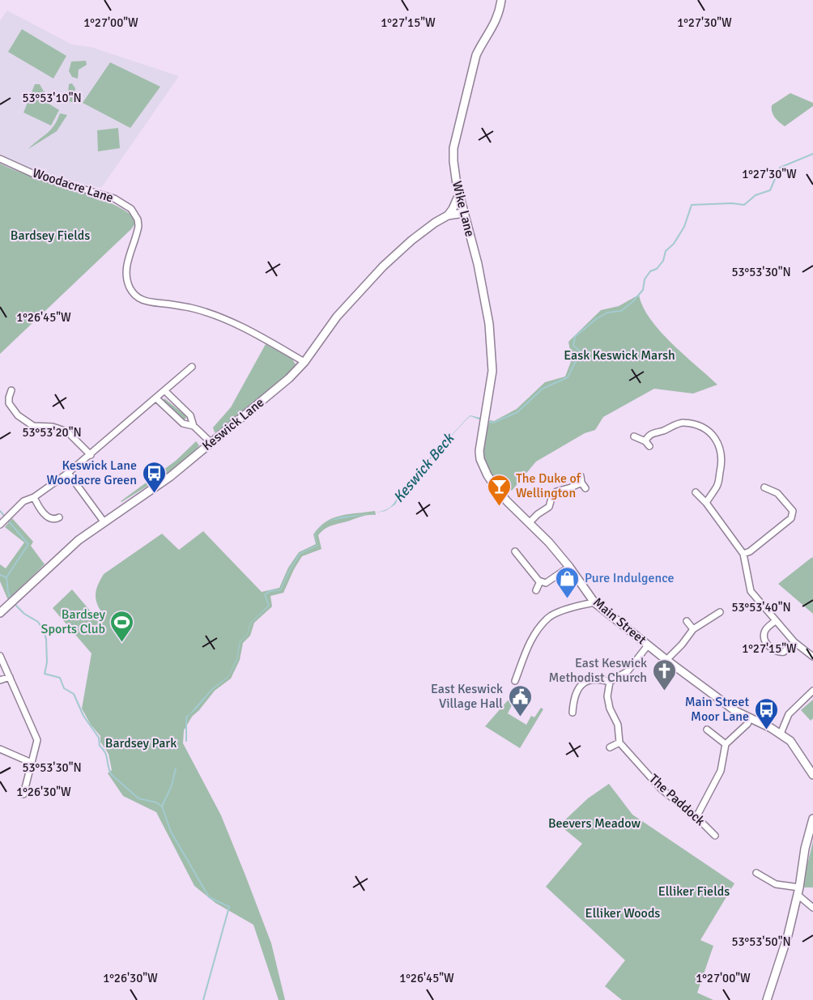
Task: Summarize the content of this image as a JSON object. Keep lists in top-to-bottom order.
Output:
{
  "streets": {
    "street": [
      "Woodacre Lane",
      "Wike Lane",
      "Keswick Lane",
      "Main Street",
      "The Paddock"
    ]
  },
  "crossings": [
    ["Woodacre Lane", "Keswick Lane"],
    ["Wike Lane", "Keswick Lane"],
    ["Wike Lane", "Main Street"]
  ],
  "water": ["Keswick Beck"],
  "parks": [
    "Bardsey Fields",
    "Eask Keswick Marsh",
    "Bardsey Park",
    "Beevers Meadow",
    "Elliker Fields",
    "Elliker Woods"
  ],
  "places": {
    "bus stop": ["Keswick Lane Woodacre Green", "Main Street Moor Lane"],
    "bar": ["The Duke of Wellington"],
    "shop": ["Pure Indulgence"],
    "sports": ["Bardsey Sports Club"],
    "church": ["East Keswick Methodist Church"],
    "public building": ["East Keswick Village Hall"]
  },
  "coordinates": [
    "1°27'30\"W",
    "1°27'00\"W",
    "1°27'15\"W",
    "53°53'10\"N",
    "53°53'30\"N",
    "1°26'45\"W",
    "53°53'20\"N",
    "53°53'40\"N",
    "1°26'30\"W",
    "53°53'50\"N"
  ]
}
